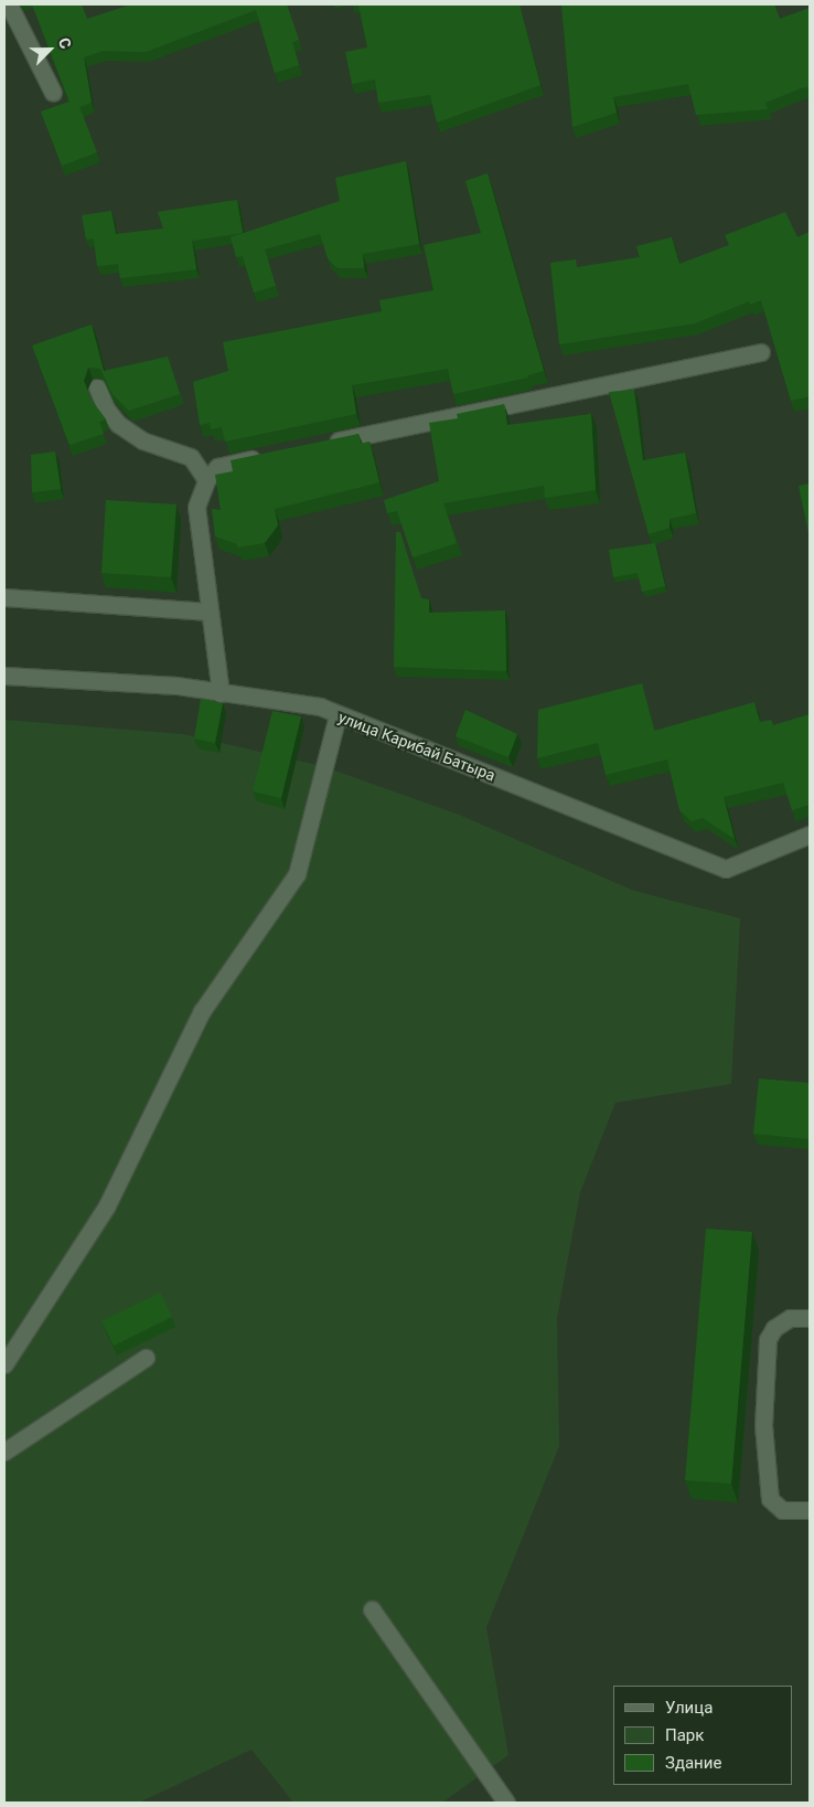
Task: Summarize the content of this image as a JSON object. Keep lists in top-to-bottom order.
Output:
{
  "streets": {
    "street": ["улица Карибай Батыра"]
  },
  "legend": ["Улица", "Парк", "Здание"],
  "north": "top right"
}
